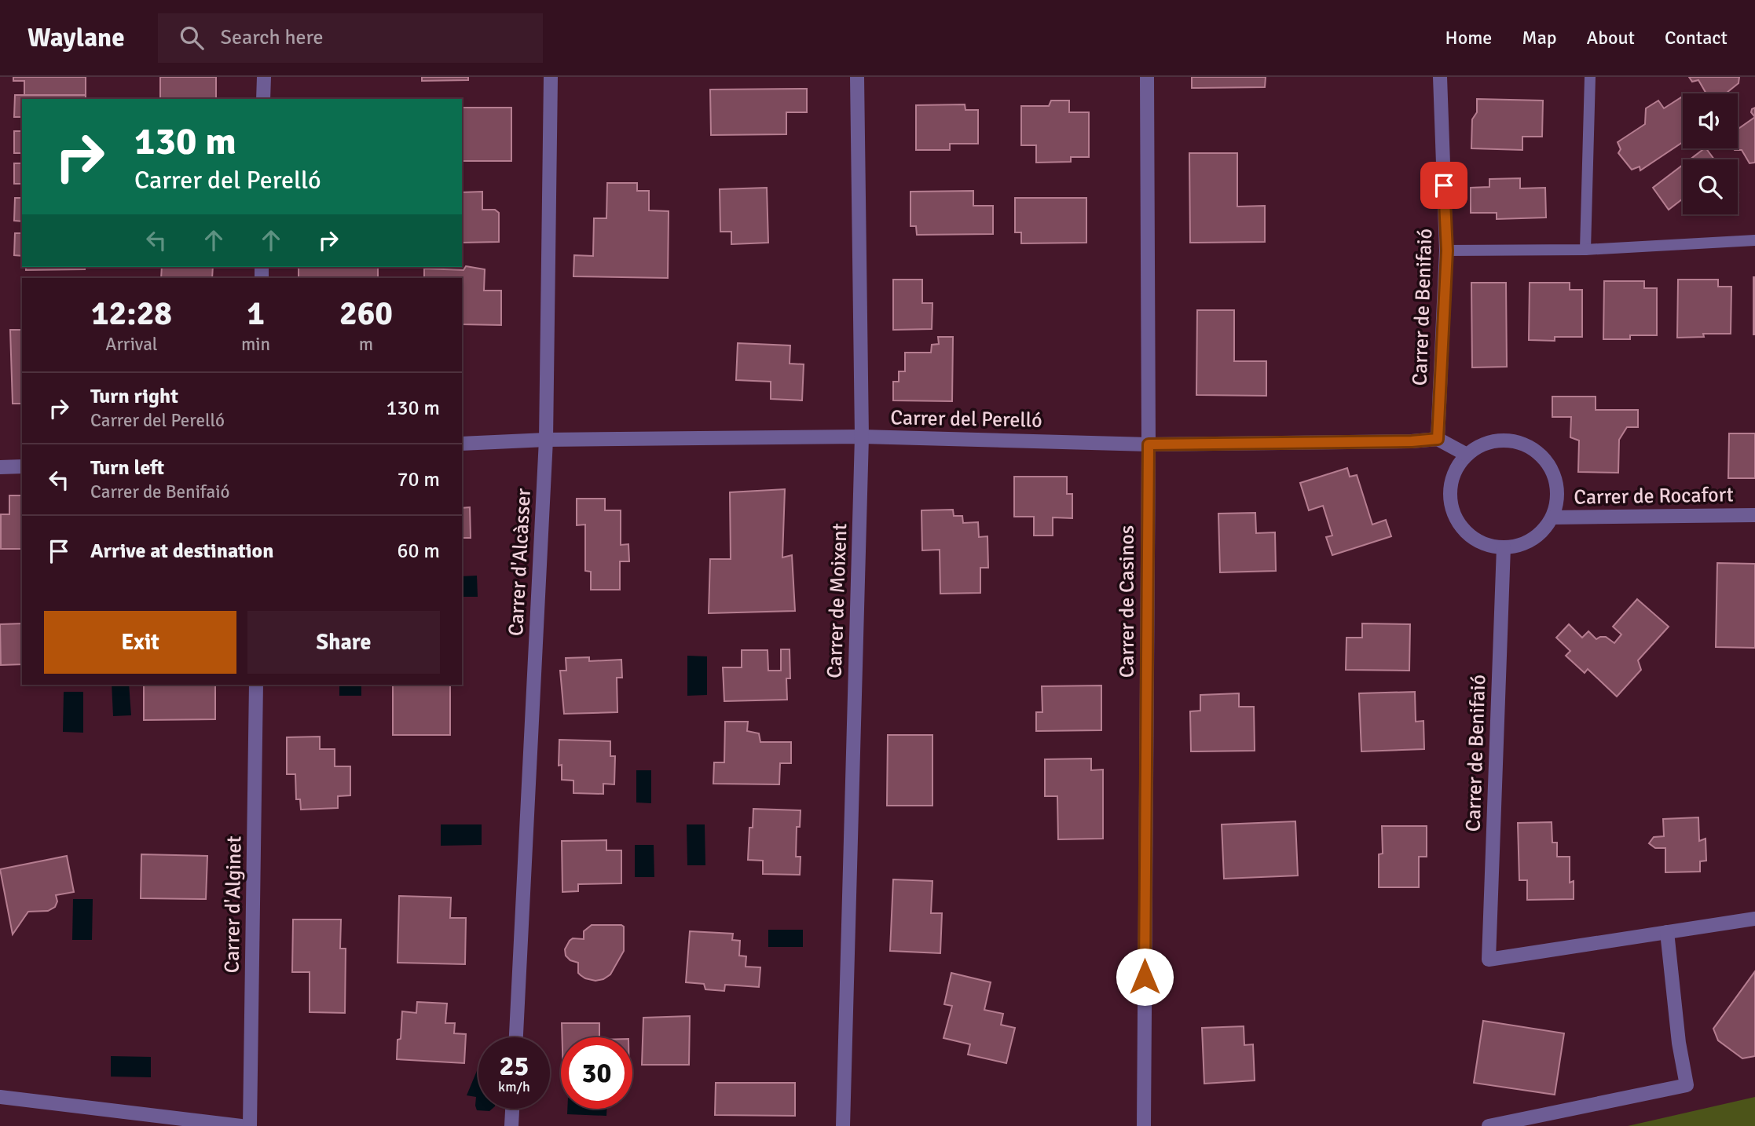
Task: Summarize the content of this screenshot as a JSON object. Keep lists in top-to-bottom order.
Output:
{
  "streets": {
    "street": [
      "Carrer de Benifaió",
      "Carrer del Perelló",
      "Carrer de Rocafort",
      "Carrer d'Alcàsser",
      "Carrer de Moixent",
      "Carrer de Casinos",
      "Carrer d'Alginet"
    ]
  },
  "crossings": [
    ["Carrer de Benifaió", "Carrer del Perelló"],
    ["Carrer de Benifaió", "Carrer de Rocafort"],
    ["Carrer del Perelló", "Carrer d'Alcàsser"],
    ["Carrer del Perelló", "Carrer de Moixent"],
    ["Carrer del Perelló", "Carrer de Casinos"]
  ],
  "page": {
    "header": "Waylane",
    "search": "Search here",
    "nav": [
      "Home",
      "Map",
      "About",
      "Contact"
    ],
    "turn": ["130 m", "Carrer del Perelló"],
    "eta": [
      "12:28",
      "Arrival",
      "1",
      "min",
      "260",
      "m"
    ],
    "list": [
      {
        "name": "Turn right",
        "note": "Carrer del Perelló",
        "value": "130 m"
      },
      {
        "name": "Turn left",
        "note": "Carrer de Benifaió",
        "value": "70 m"
      },
      {
        "name": "Arrive at destination",
        "value": "60 m"
      }
    ],
    "buttons": ["Exit", "Share"],
    "speed": "25 km/h",
    "limit": "30"
  }
}
